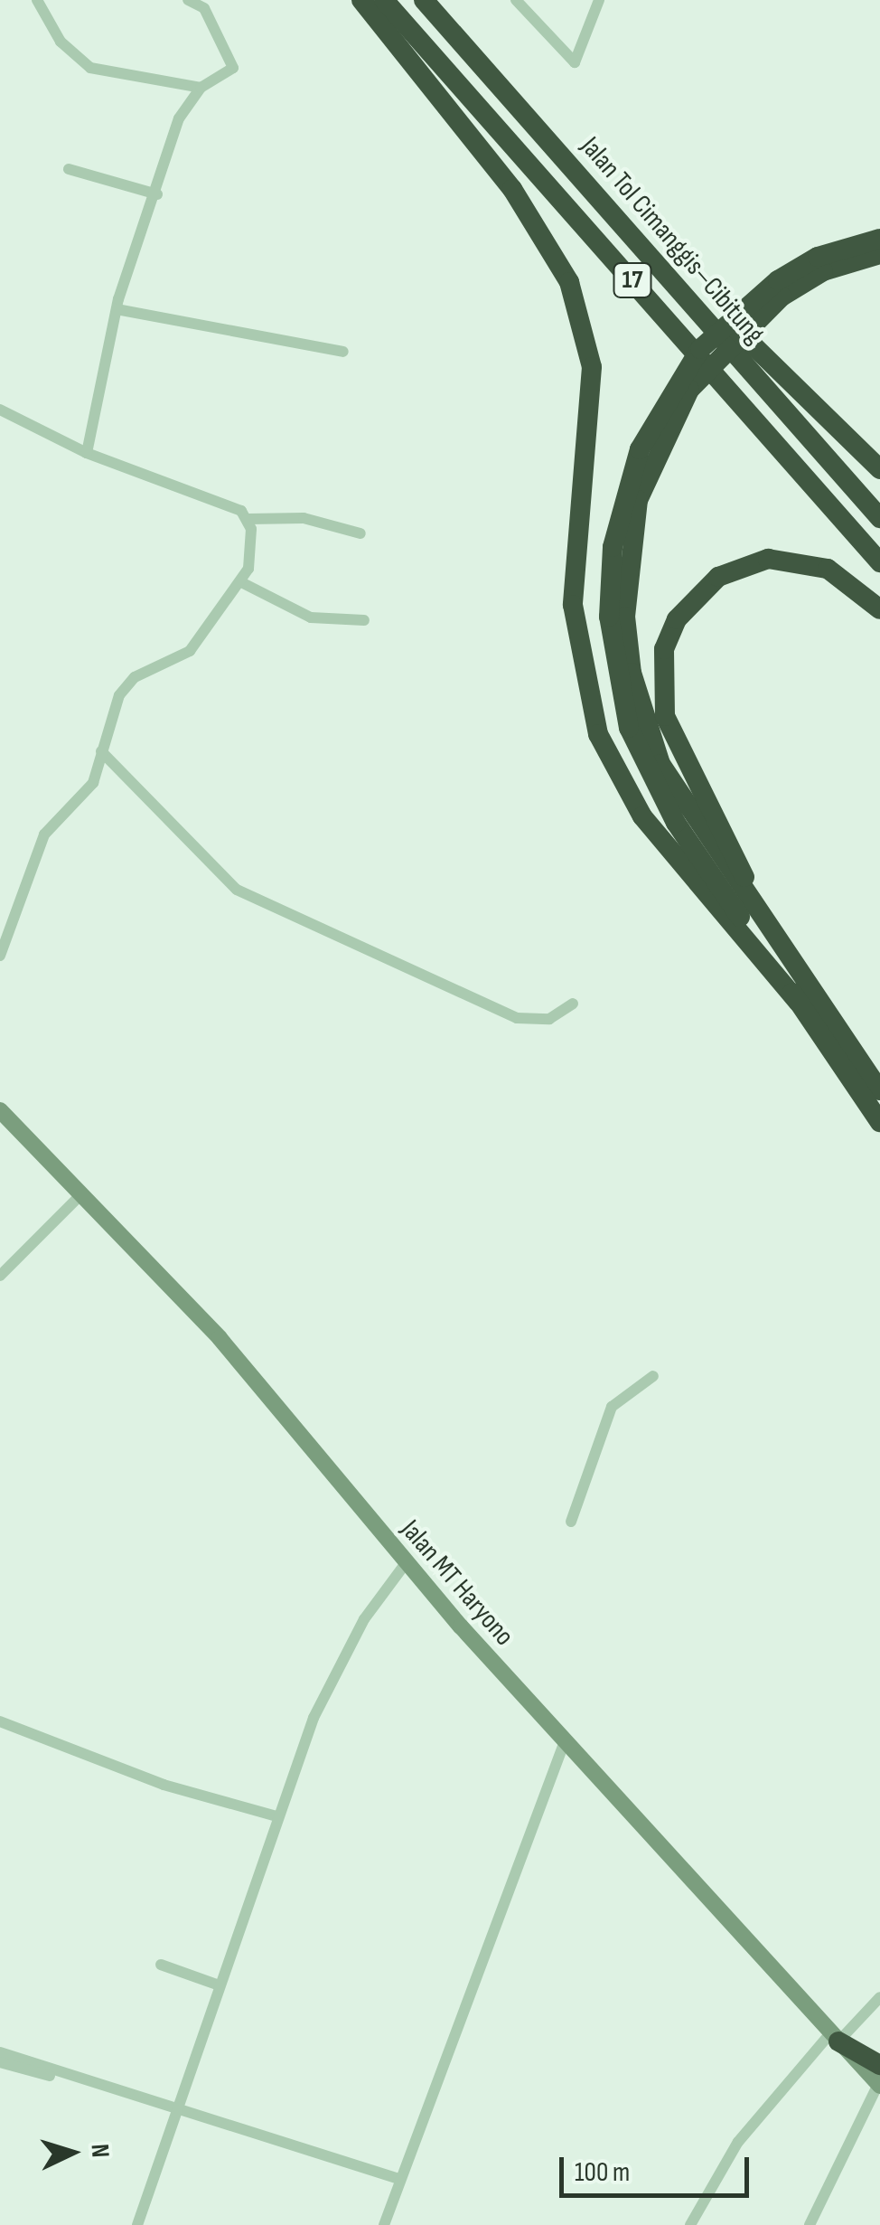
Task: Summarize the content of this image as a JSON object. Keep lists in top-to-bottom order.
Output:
{
  "streets": {
    "highway": ["Jalan Tol Cimanggis–Cibitung", "17"],
    "main road": ["Jalan MT Haryono"]
  },
  "scale_bar": "100 m",
  "north": "right"
}
